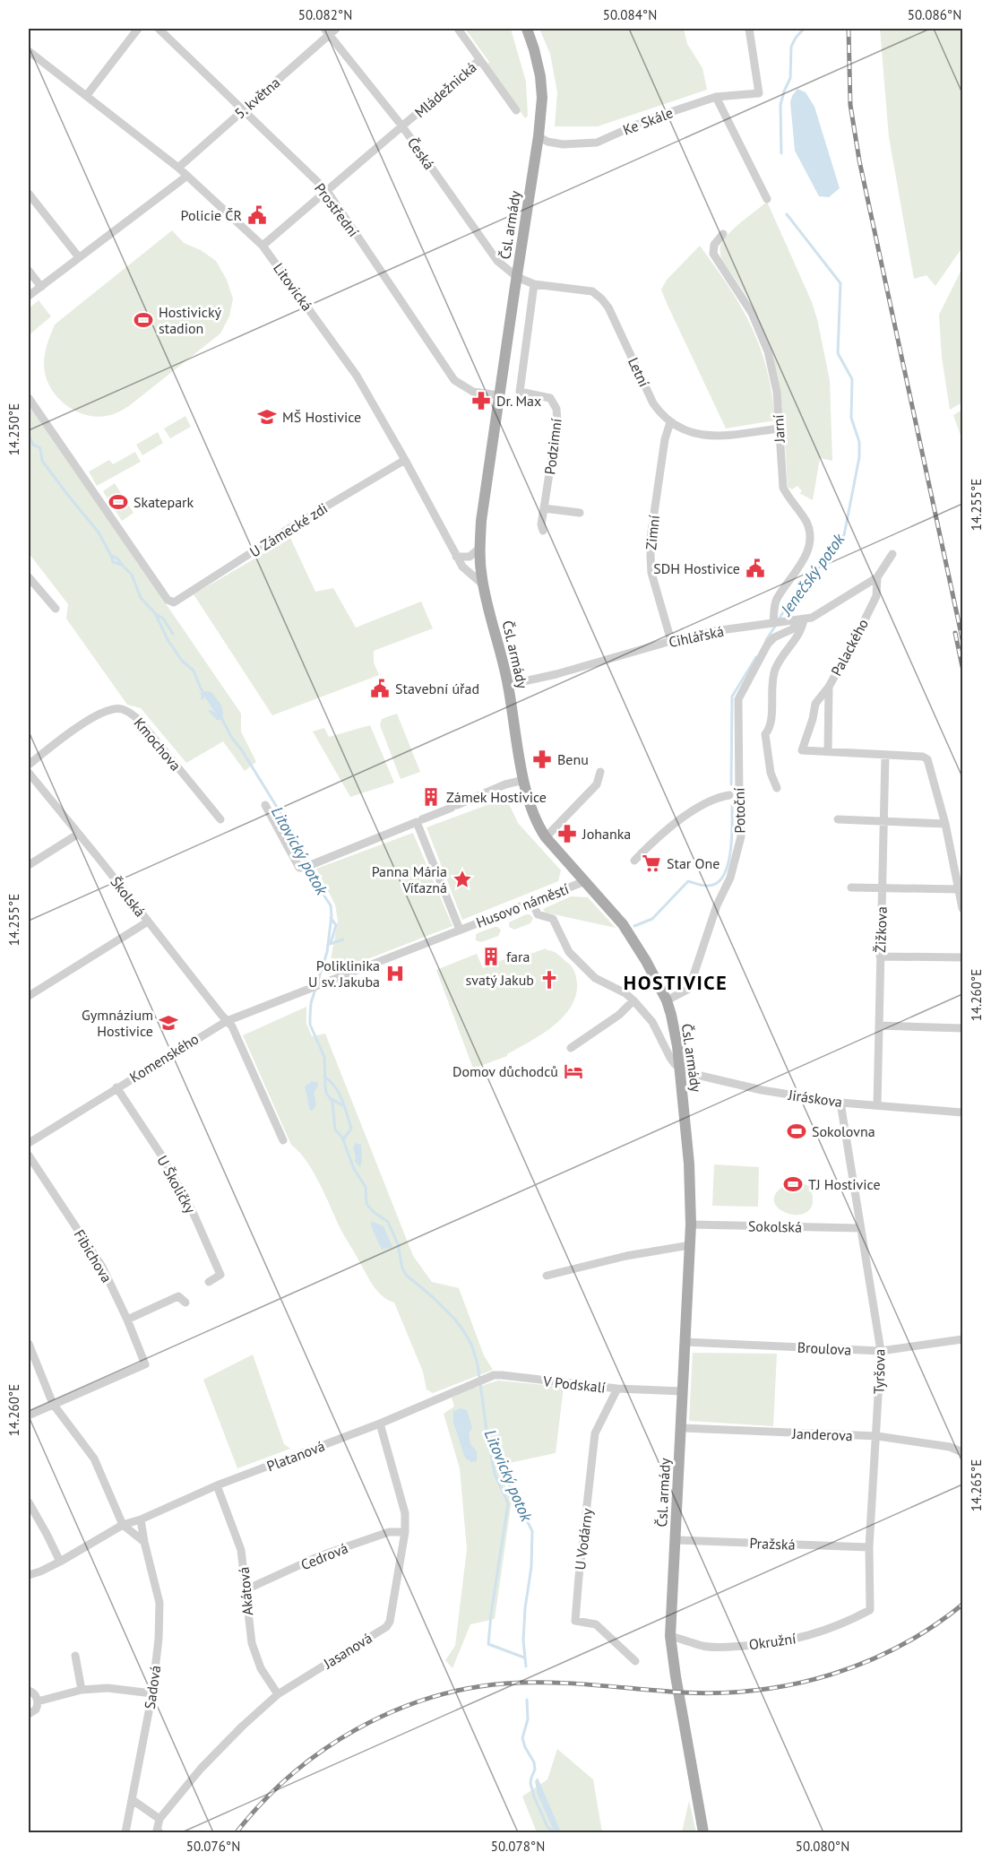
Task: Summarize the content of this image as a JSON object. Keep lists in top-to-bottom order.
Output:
{
  "streets": {
    "main road": ["Čsl. armády"],
    "street": [
      "Mládežnická",
      "5. května",
      "Ke Skále",
      "Česká",
      "Prostřední",
      "Litovická",
      "Letní",
      "Jarní",
      "Podzimní",
      "U Zámecké zdi",
      "Zimní",
      "Cihlářská",
      "Palackého",
      "Kmochova",
      "Potoční",
      "Školská",
      "Husovo náměstí",
      "Žižkova",
      "Komenského",
      "Jiráskova",
      "U Školičky",
      "Sokolská",
      "Fibichova",
      "Broulova",
      "Tyršova",
      "V Podskalí",
      "Janderova",
      "Platanová",
      "U Vodárny",
      "Pražská",
      "Cedrová",
      "Akátová",
      "Okružní",
      "Jasanová",
      "Sadová"
    ]
  },
  "crossings": [
    ["Mládežnická", "Česká"],
    ["Mládežnická", "Prostřední"],
    ["Mládežnická", "Litovická"],
    ["5. května", "Česká"],
    ["5. května", "Prostřední"],
    ["5. května", "Litovická"],
    ["Ke Skále", "Čsl. armády"],
    ["Česká", "Čsl. armády"],
    ["Česká", "Letní"],
    ["Prostřední", "Čsl. armády"],
    ["Čsl. armády", "Litovická"],
    ["Čsl. armády", "Letní"],
    ["Čsl. armády", "Cihlářská"],
    ["Čsl. armády", "Potoční"],
    ["Čsl. armády", "Husovo náměstí"],
    ["Čsl. armády", "Jiráskova"],
    ["Čsl. armády", "Sokolská"],
    ["Čsl. armády", "Broulova"],
    ["Čsl. armády", "V Podskalí"],
    ["Čsl. armády", "Janderova"],
    ["Čsl. armády", "Pražská"],
    ["Čsl. armády", "Okružní"],
    ["Litovická", "U Zámecké zdi"],
    ["Letní", "Jarní"],
    ["Letní", "Podzimní"],
    ["Letní", "Zimní"],
    ["Jarní", "Cihlářská"],
    ["Zimní", "Cihlářská"],
    ["Cihlářská", "Palackého"],
    ["Cihlářská", "Potoční"],
    ["Školská", "Komenského"],
    ["Husovo náměstí", "Komenského"],
    ["Žižkova", "Jiráskova"],
    ["Komenského", "U Školičky"],
    ["Jiráskova", "Tyršova"],
    ["Sokolská", "Tyršova"],
    ["Broulova", "Tyršova"],
    ["Tyršova", "Janderova"],
    ["Tyršova", "Pražská"],
    ["Tyršova", "Okružní"],
    ["V Podskalí", "Platanová"],
    ["V Podskalí", "U Vodárny"],
    ["Platanová", "Akátová"],
    ["Platanová", "Jasanová"],
    ["Platanová", "Sadová"],
    ["Cedrová", "Akátová"],
    ["Cedrová", "Jasanová"],
    ["Akátová", "Jasanová"]
  ],
  "districts": ["HOSTIVICE"],
  "water": ["Jenečský potok", "Litovický potok"],
  "places": {
    "public building": ["Policie ČR", "SDH Hostivice", "Stavební úřad"],
    "sports": [
      "Hostivický stadion",
      "Skatepark",
      "Sokolovna",
      "TJ Hostivice"
    ],
    "pharmacy": ["Dr. Max", "Benu", "Johanka"],
    "school or university": ["MŠ Hostivice", "Gymnázium Hostivice"],
    "building": ["Zámek Hostivice", "fara"],
    "supermarket": ["Star One"],
    "place": ["Panna Mária Víťazná"],
    "hospital": ["Poliklinika U sv. Jakuba"],
    "church": ["svatý Jakub"],
    "hotel": ["Domov důchodců"]
  },
  "coordinates": [
    "50.082°N",
    "50.084°N",
    "50.086°N",
    "14.250°E",
    "14.255°E",
    "14.260°E",
    "14.265°E",
    "50.076°N",
    "50.078°N",
    "50.080°N"
  ]
}
